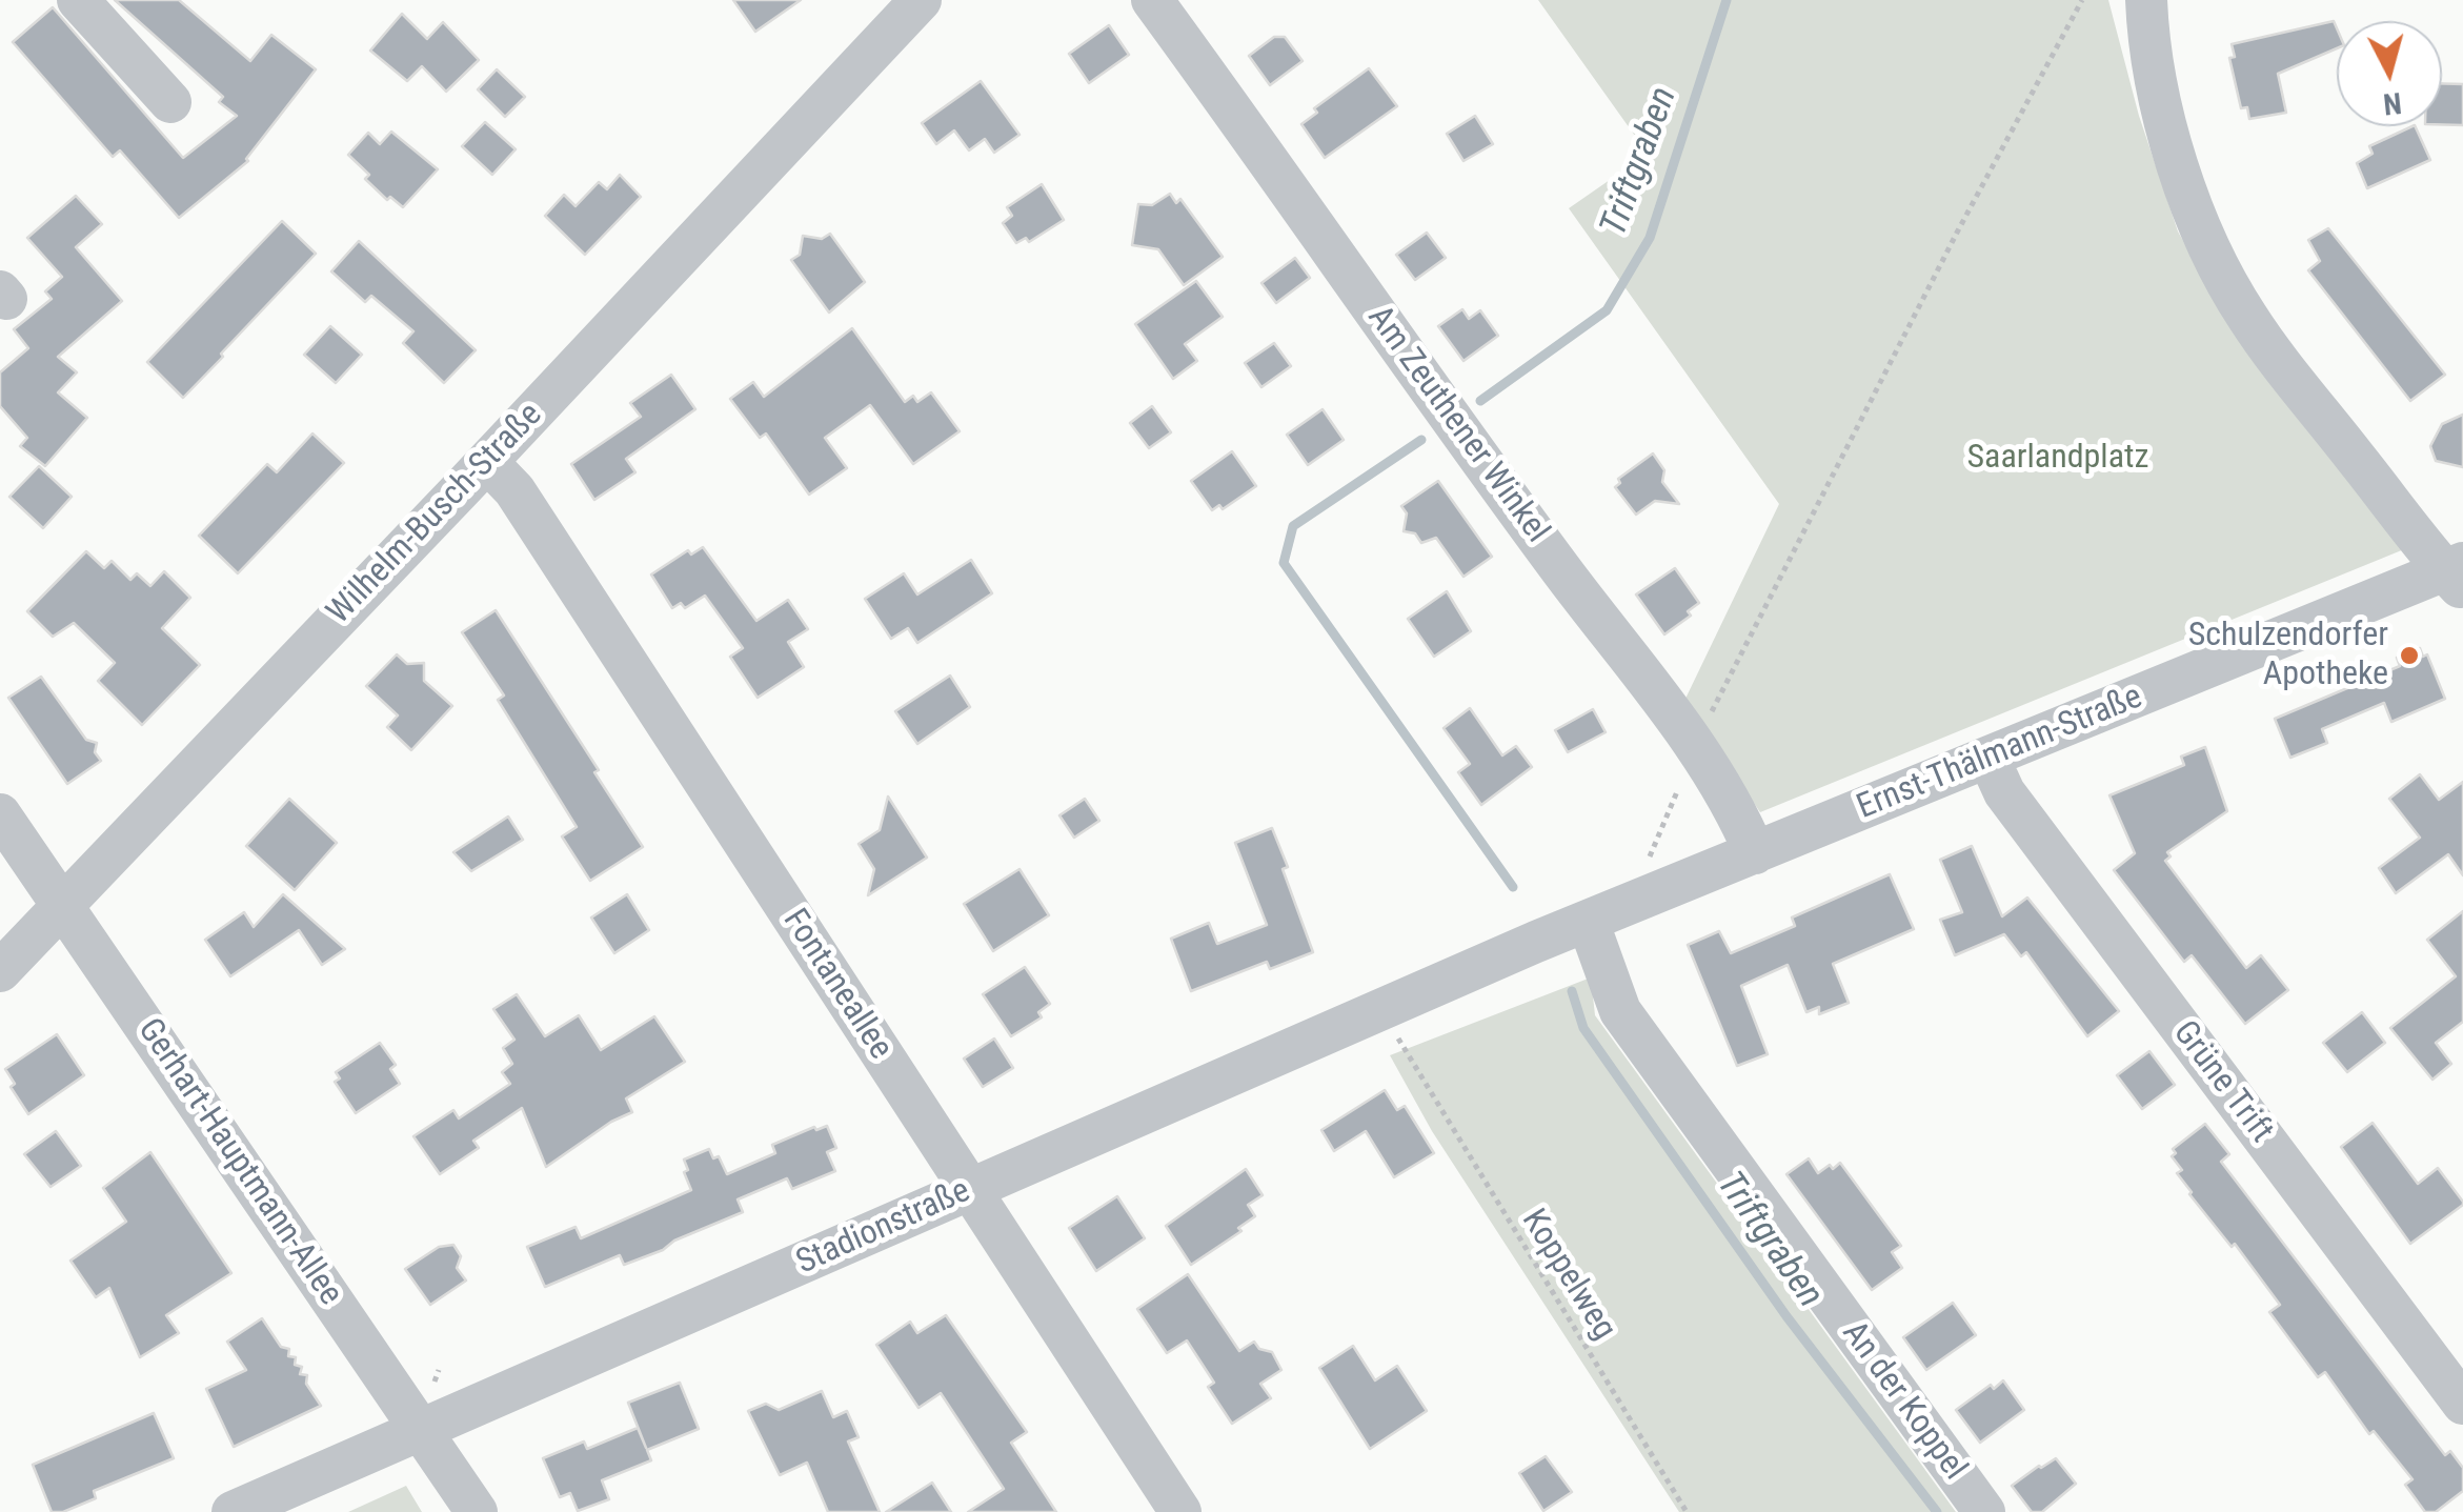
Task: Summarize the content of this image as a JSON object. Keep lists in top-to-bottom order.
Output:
{
  "streets": {
    "street": [
      "Am Zeuthener Winkel",
      "Wilhelm-Busch-Straße",
      "Ernst-Thälmann-Straße",
      "Fontaneallee",
      "Grüne Trift",
      "Gerhart-Hauptmann-Allee",
      "Stadionstraße",
      "An der Koppel"
    ],
    "path": ["Koppelweg"]
  },
  "crossings": [
    ["Am Zeuthener Winkel", "Ernst-Thälmann-Straße"],
    ["Wilhelm-Busch-Straße", "Fontaneallee"],
    ["Wilhelm-Busch-Straße", "Gerhart-Hauptmann-Allee"],
    ["Ernst-Thälmann-Straße", "Grüne Trift"],
    ["Ernst-Thälmann-Straße", "Stadionstraße"],
    ["Ernst-Thälmann-Straße", "An der Koppel"],
    ["Fontaneallee", "Stadionstraße"],
    ["Gerhart-Hauptmann-Allee", "Stadionstraße"]
  ],
  "water": ["Triftgraben"],
  "parks": ["Saarlandplatz"],
  "places": ["Schulzendorfer Apotheke"],
  "north": "bottom"
}
